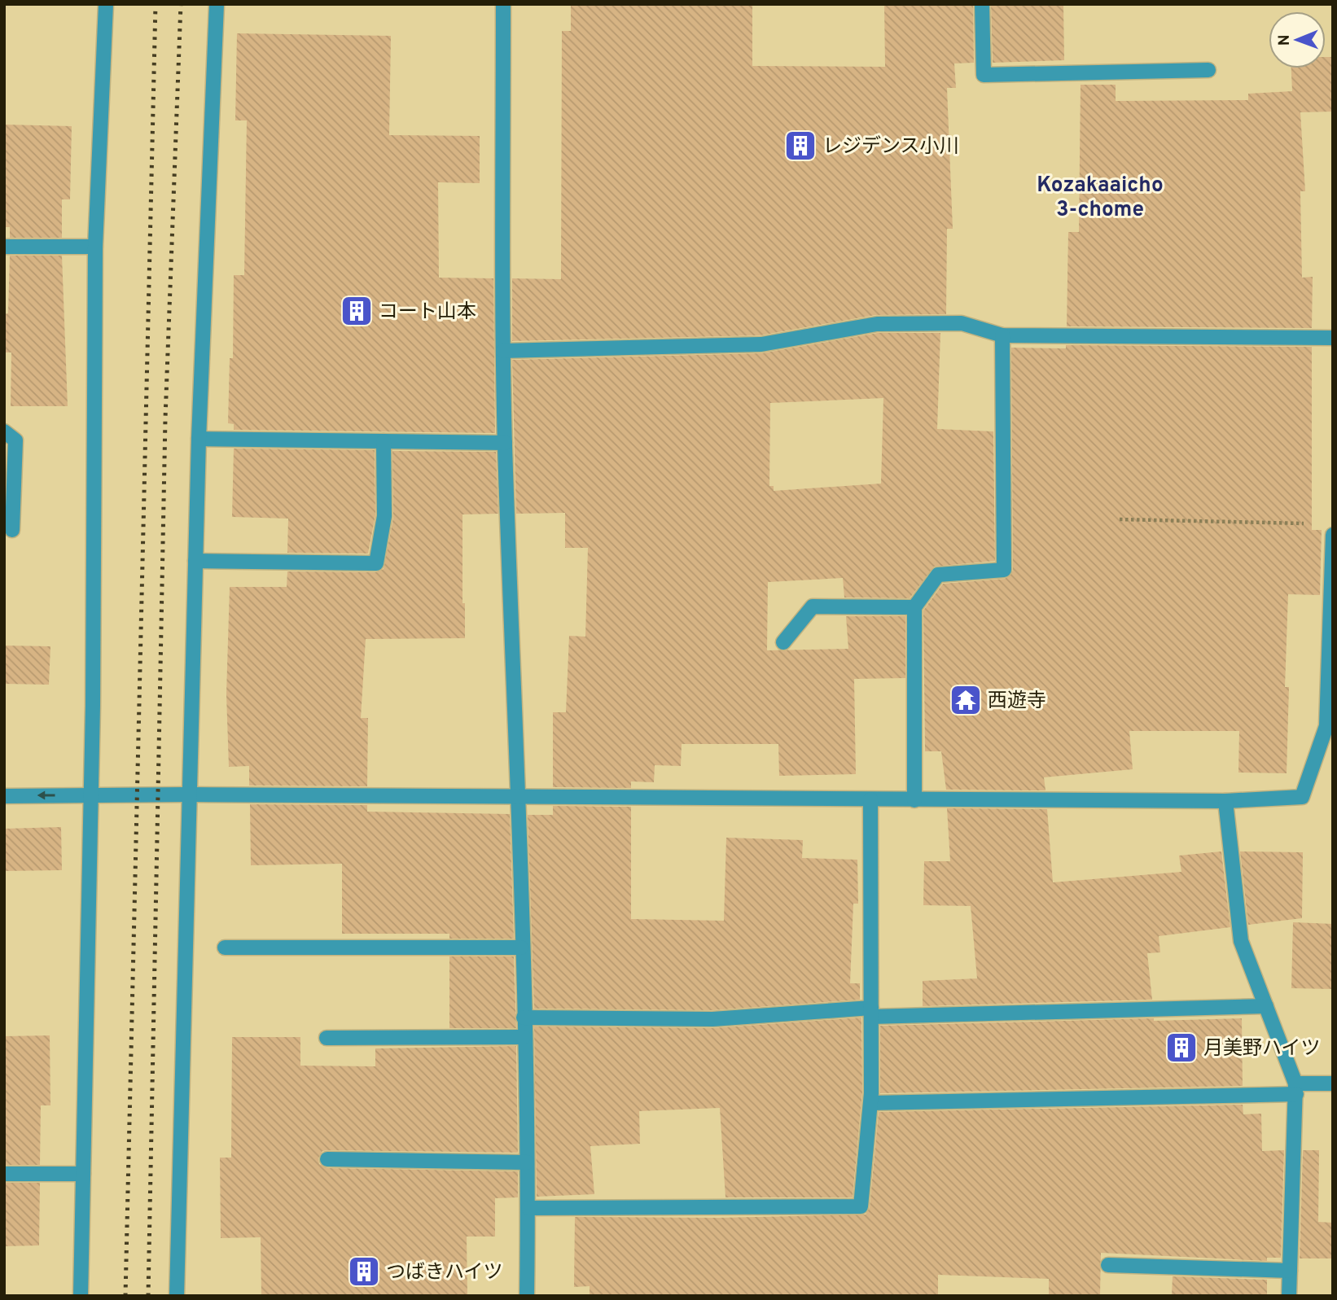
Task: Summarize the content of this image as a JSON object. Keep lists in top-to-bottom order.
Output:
{
  "districts": ["Kozakaaicho 3-chome"],
  "places": {
    "building": [
      "レジデンス小川",
      "コート山本",
      "月美野ハイツ",
      "つばきハイツ"
    ],
    "temple": ["西遊寺"]
  },
  "north": "left"
}
